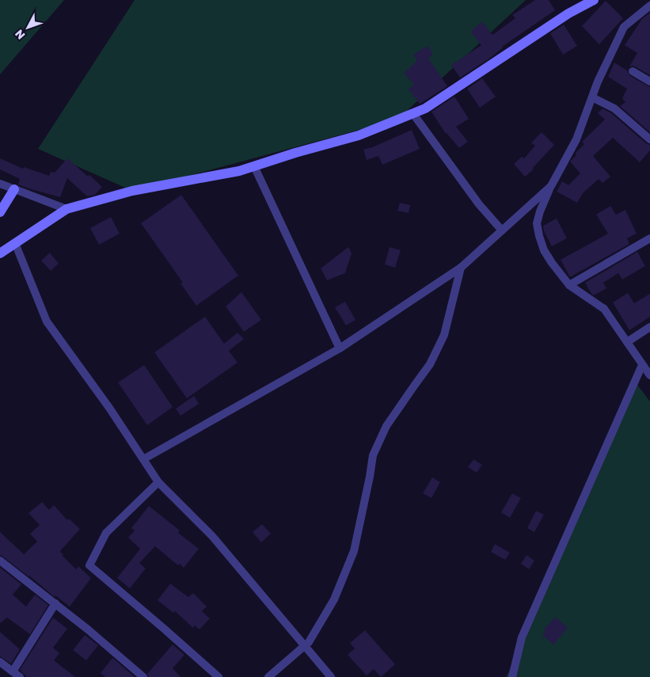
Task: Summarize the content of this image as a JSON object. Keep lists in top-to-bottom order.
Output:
{
  "north": "bottom left"
}
